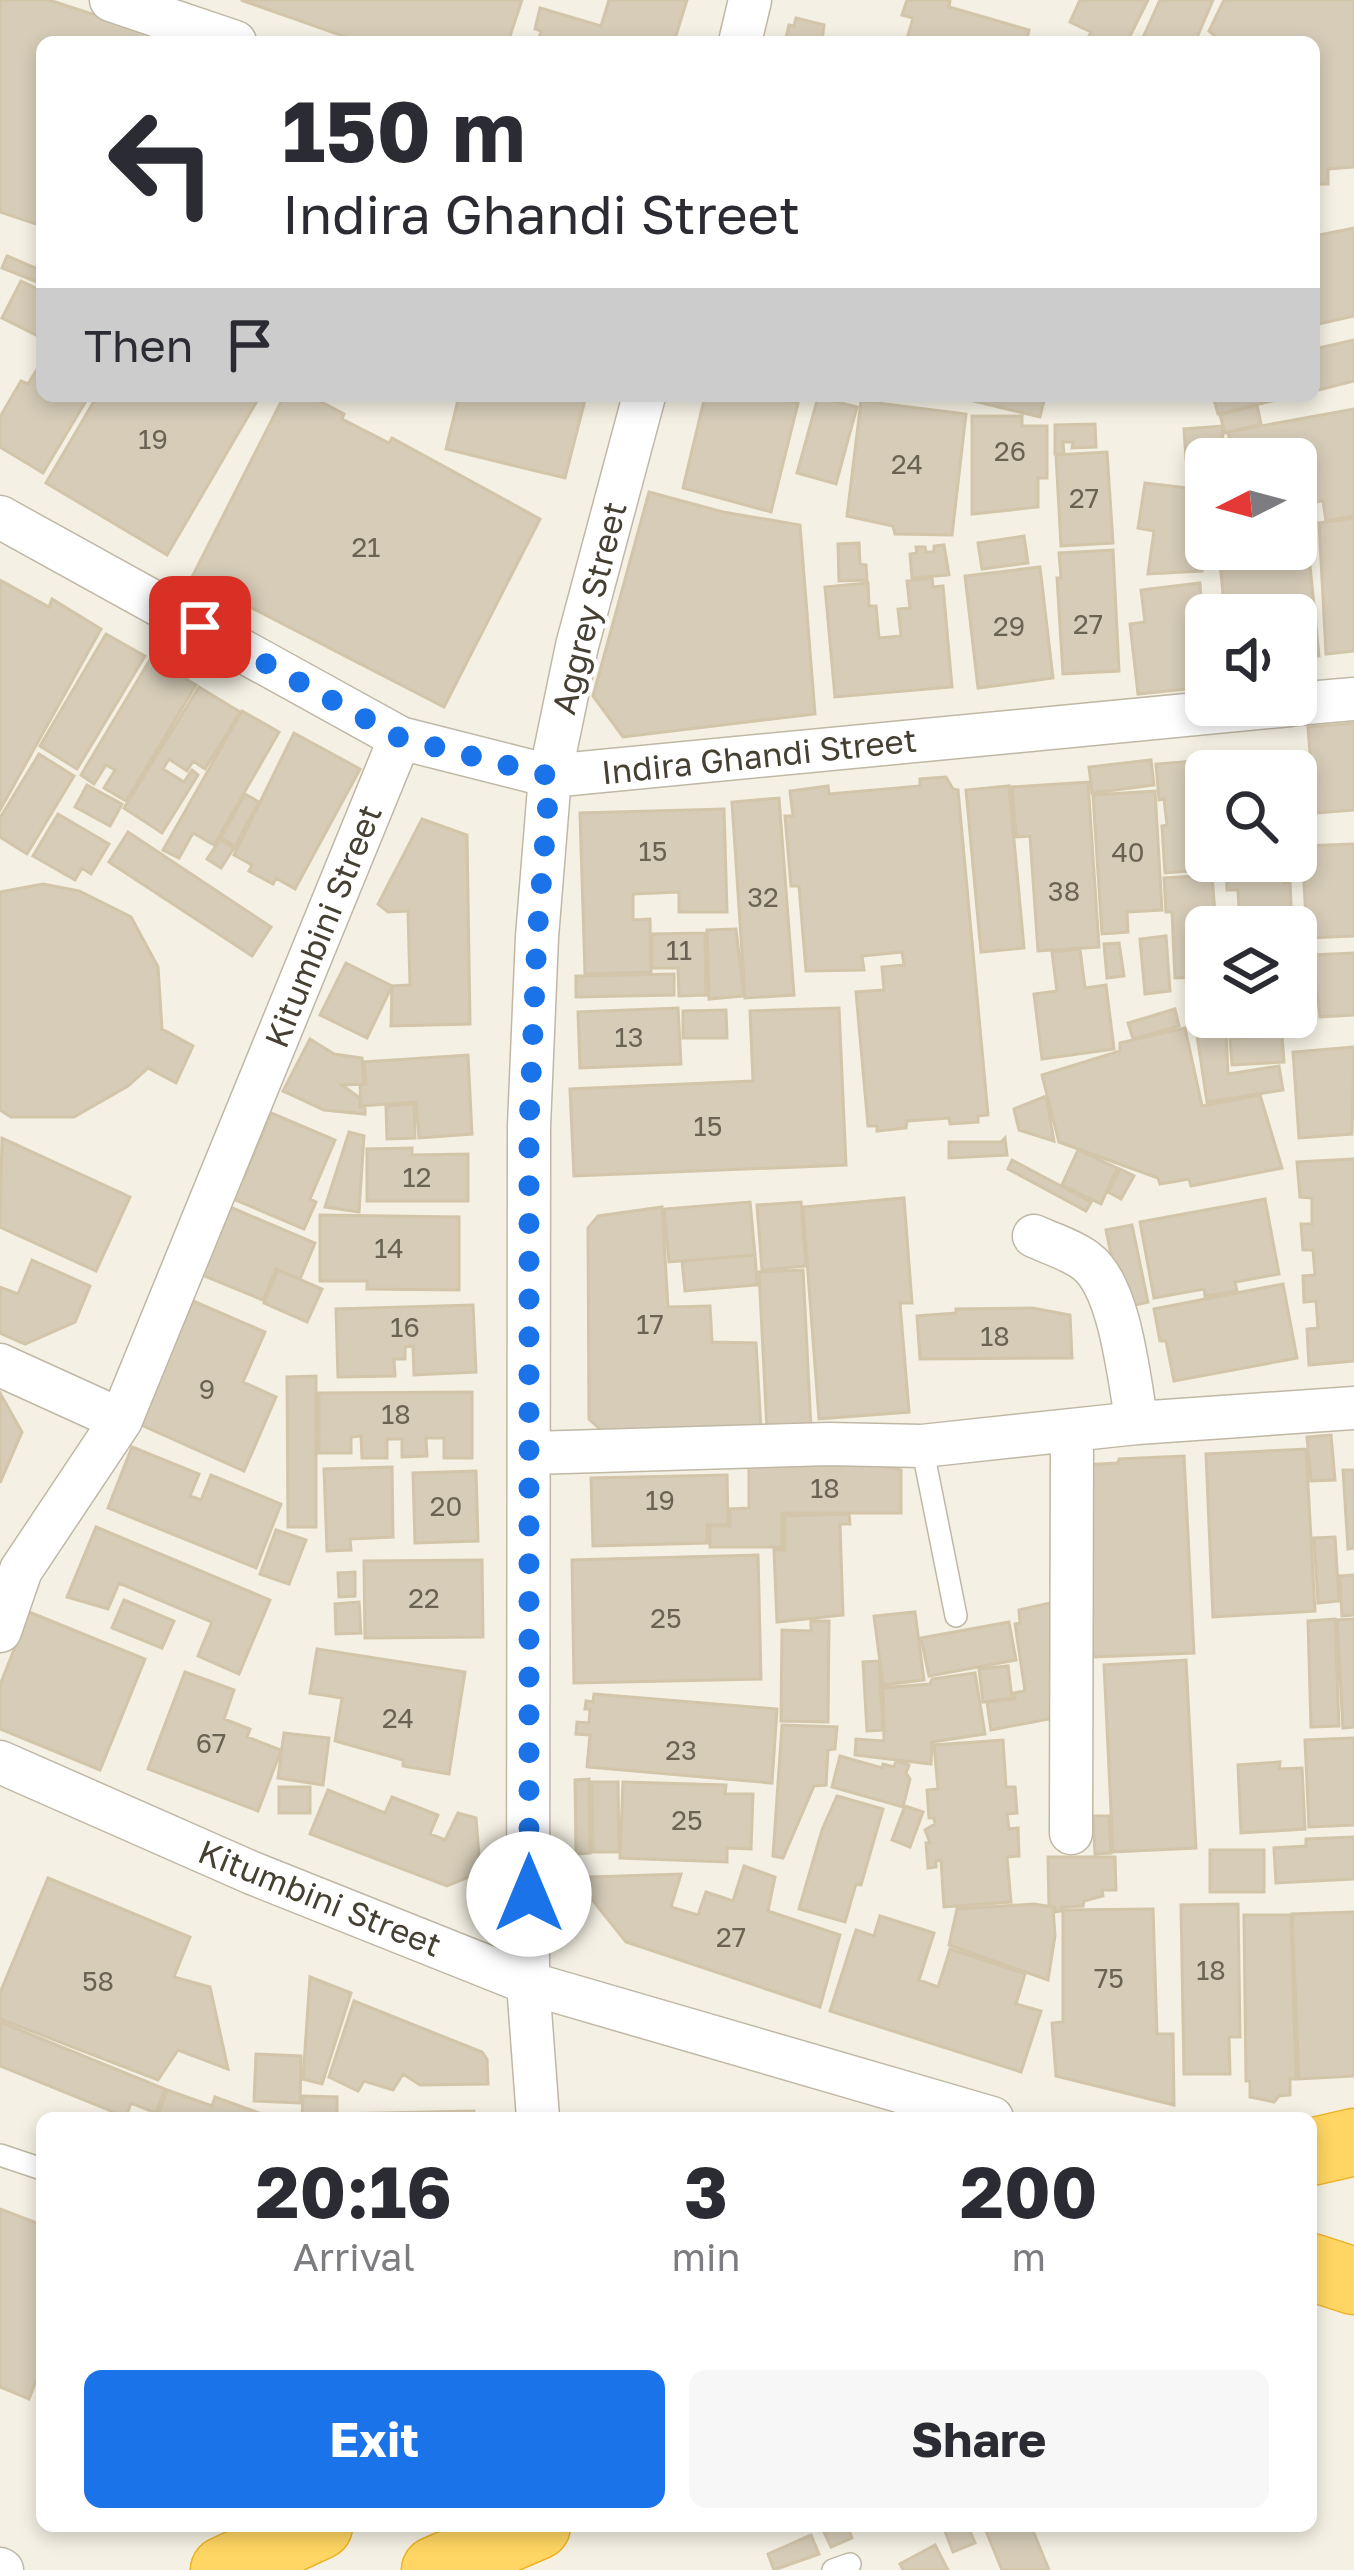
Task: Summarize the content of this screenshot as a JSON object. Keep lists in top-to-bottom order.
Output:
{
  "streets": {
    "street": ["Aggrey Street", "Indira Ghandi Street", "Kitumbini Street"]
  },
  "crossings": [
    ["Aggrey Street", "Indira Ghandi Street"],
    ["Aggrey Street", "Kitumbini Street"],
    ["Indira Ghandi Street", "Kitumbini Street"]
  ],
  "house_numbers": [
    "19",
    "26",
    "24",
    "27",
    "21",
    "27",
    "29",
    "15",
    "40",
    "38",
    "32",
    "11",
    "13",
    "15",
    "12",
    "14",
    "17",
    "16",
    "18",
    "9",
    "18",
    "18",
    "19",
    "20",
    "22",
    "25",
    "24",
    "67",
    "23",
    "25",
    "27",
    "18",
    "75",
    "58"
  ],
  "north": "left",
  "page": {
    "turn": ["150 m", "Indira Ghandi Street"],
    "then": "Then",
    "eta": [
      "20:16",
      "Arrival",
      "3",
      "min",
      "200",
      "m"
    ],
    "buttons": ["Exit", "Share"]
  }
}
